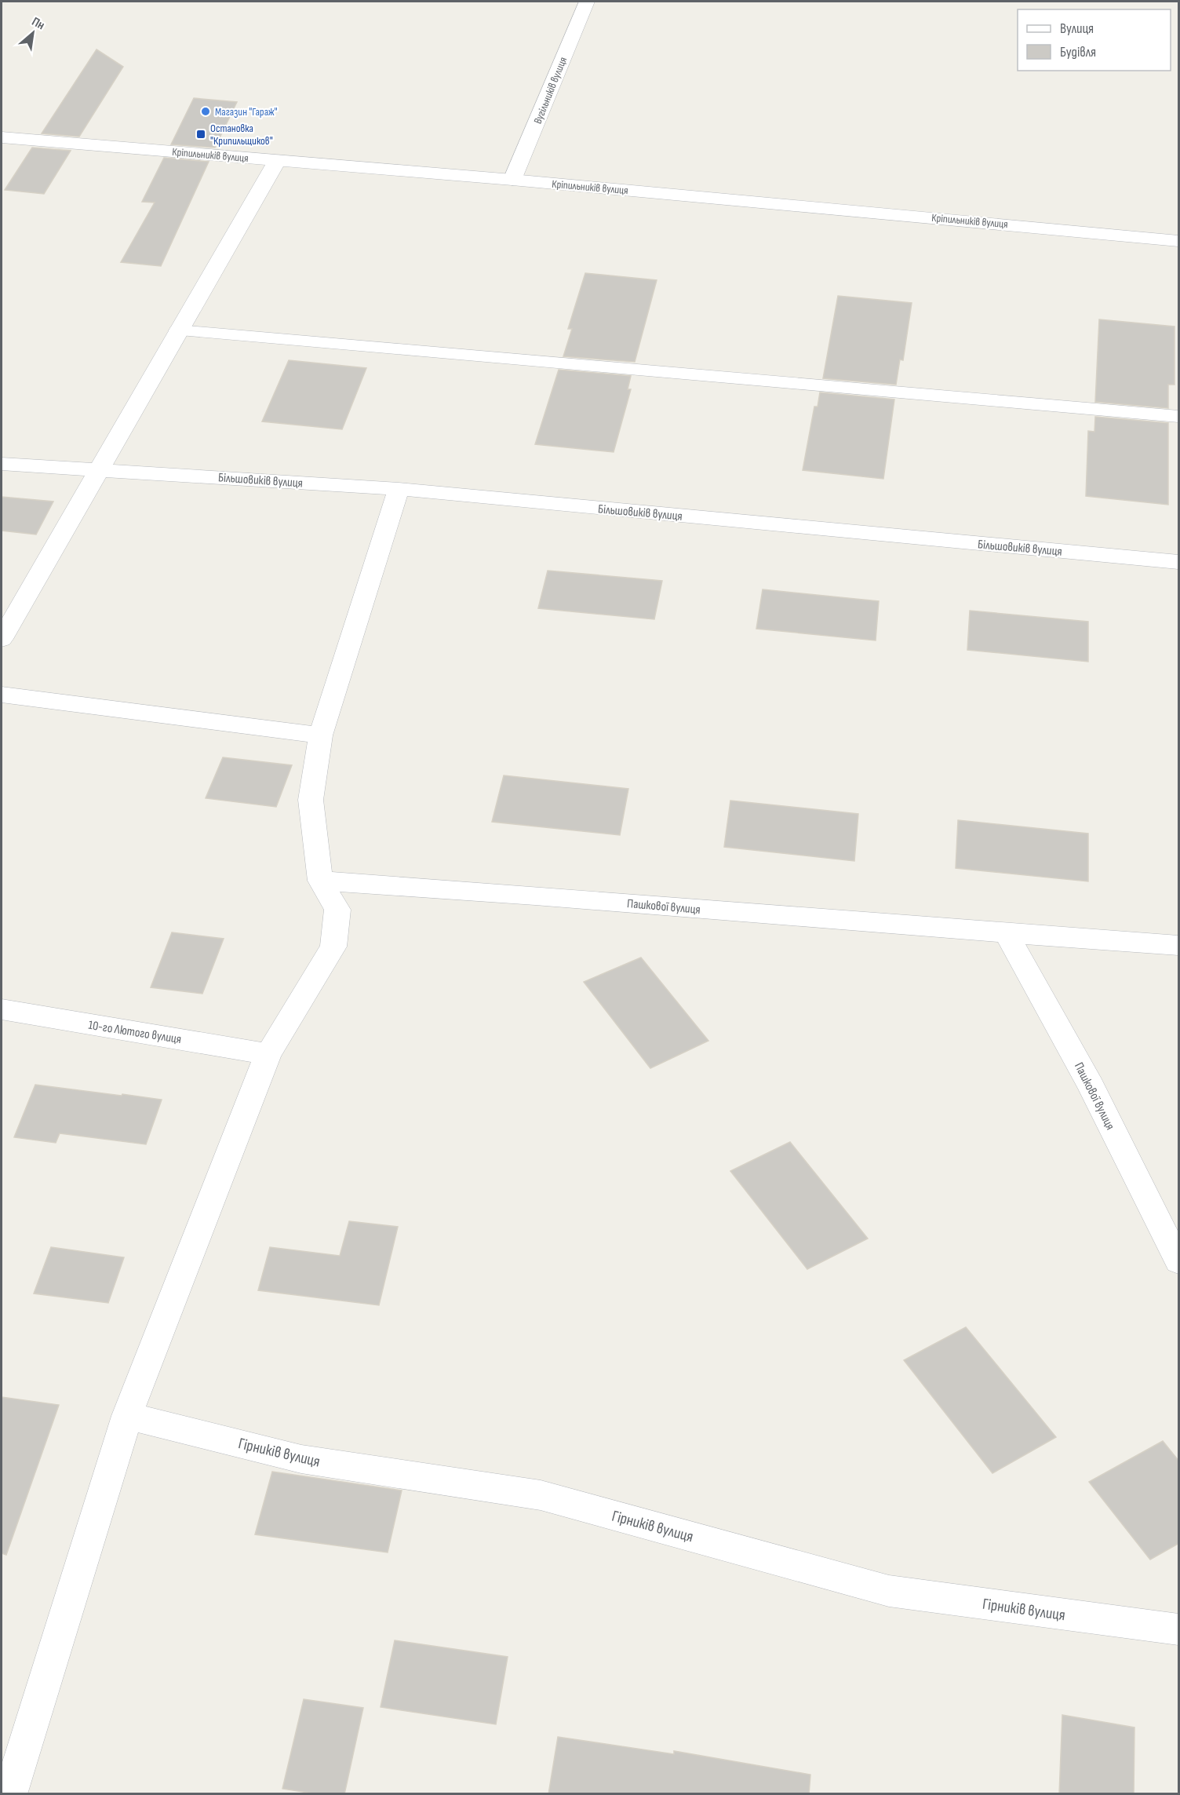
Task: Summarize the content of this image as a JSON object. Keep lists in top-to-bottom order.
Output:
{
  "streets": {
    "street": [
      "Вугільників вулиця",
      "Кріпильників вулиця",
      "Більшовиків вулиця",
      "Пашкової вулиця",
      "10-го Лютого вулиця",
      "Гірників вулиця"
    ]
  },
  "crossings": [
    ["Вугільників вулиця", "Кріпильників вулиця"]
  ],
  "places": {
    "other": ["Магазин \"Гараж\""],
    "transit": ["Остановка \"Крипильщиков\""]
  },
  "legend": ["Вулиця", "Будівля"],
  "north": "top right"
}
